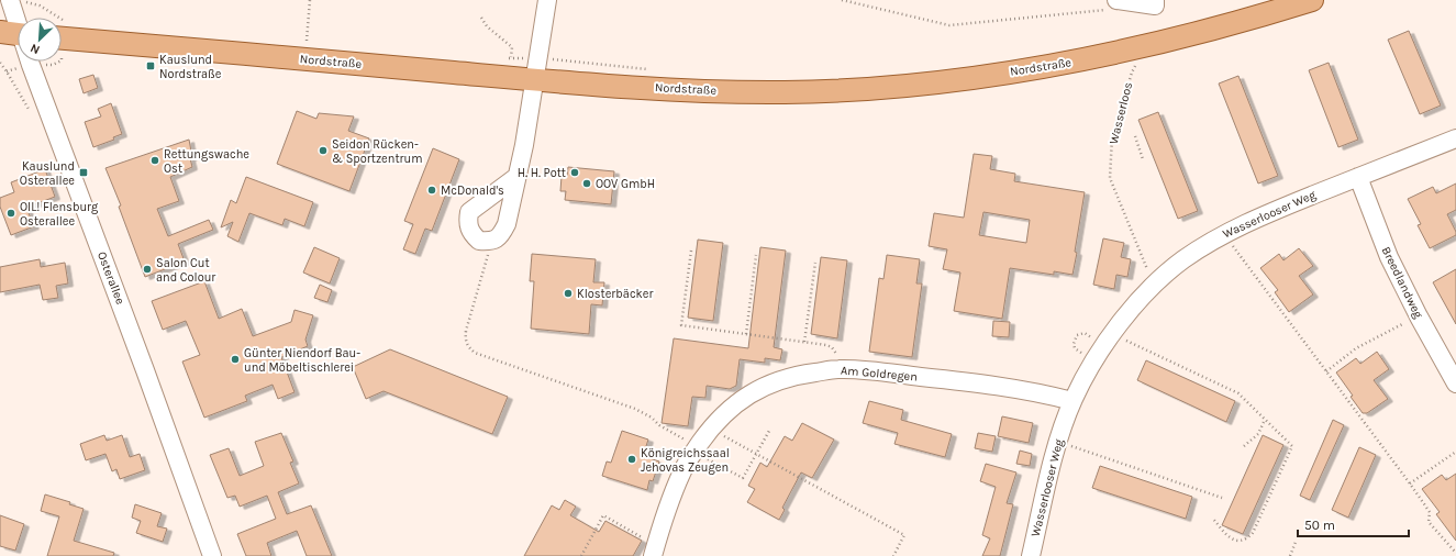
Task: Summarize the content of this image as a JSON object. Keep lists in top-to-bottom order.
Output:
{
  "streets": {
    "main road": ["Nordstraße"],
    "street": [
      "Wasserlooser Weg",
      "Osterallee",
      "Breedlandweg",
      "Am Goldregen"
    ],
    "path": ["Wasserloos"]
  },
  "crossings": [
    ["Wasserloos", "Wasserlooser Weg"],
    ["Wasserlooser Weg", "Breedlandweg"],
    ["Wasserlooser Weg", "Am Goldregen"]
  ],
  "places": {
    "transit": ["Kauslund Nordstraße", "Kauslund Osterallee"],
    "other": [
      "Seidon Rücken- & Sportzentrum",
      "Rettungswache Ost",
      "H. H. Pott",
      "OOV GmbH",
      "McDonald's",
      "OIL! Flensburg Osterallee",
      "Salon Cut and Colour",
      "Klosterbäcker",
      "Günter Niendorf Bau- und Möbeltischlerei",
      "Königreichssaal Jehovas Zeugen"
    ]
  },
  "scale_bar": "50 m",
  "north": "bottom left"
}
